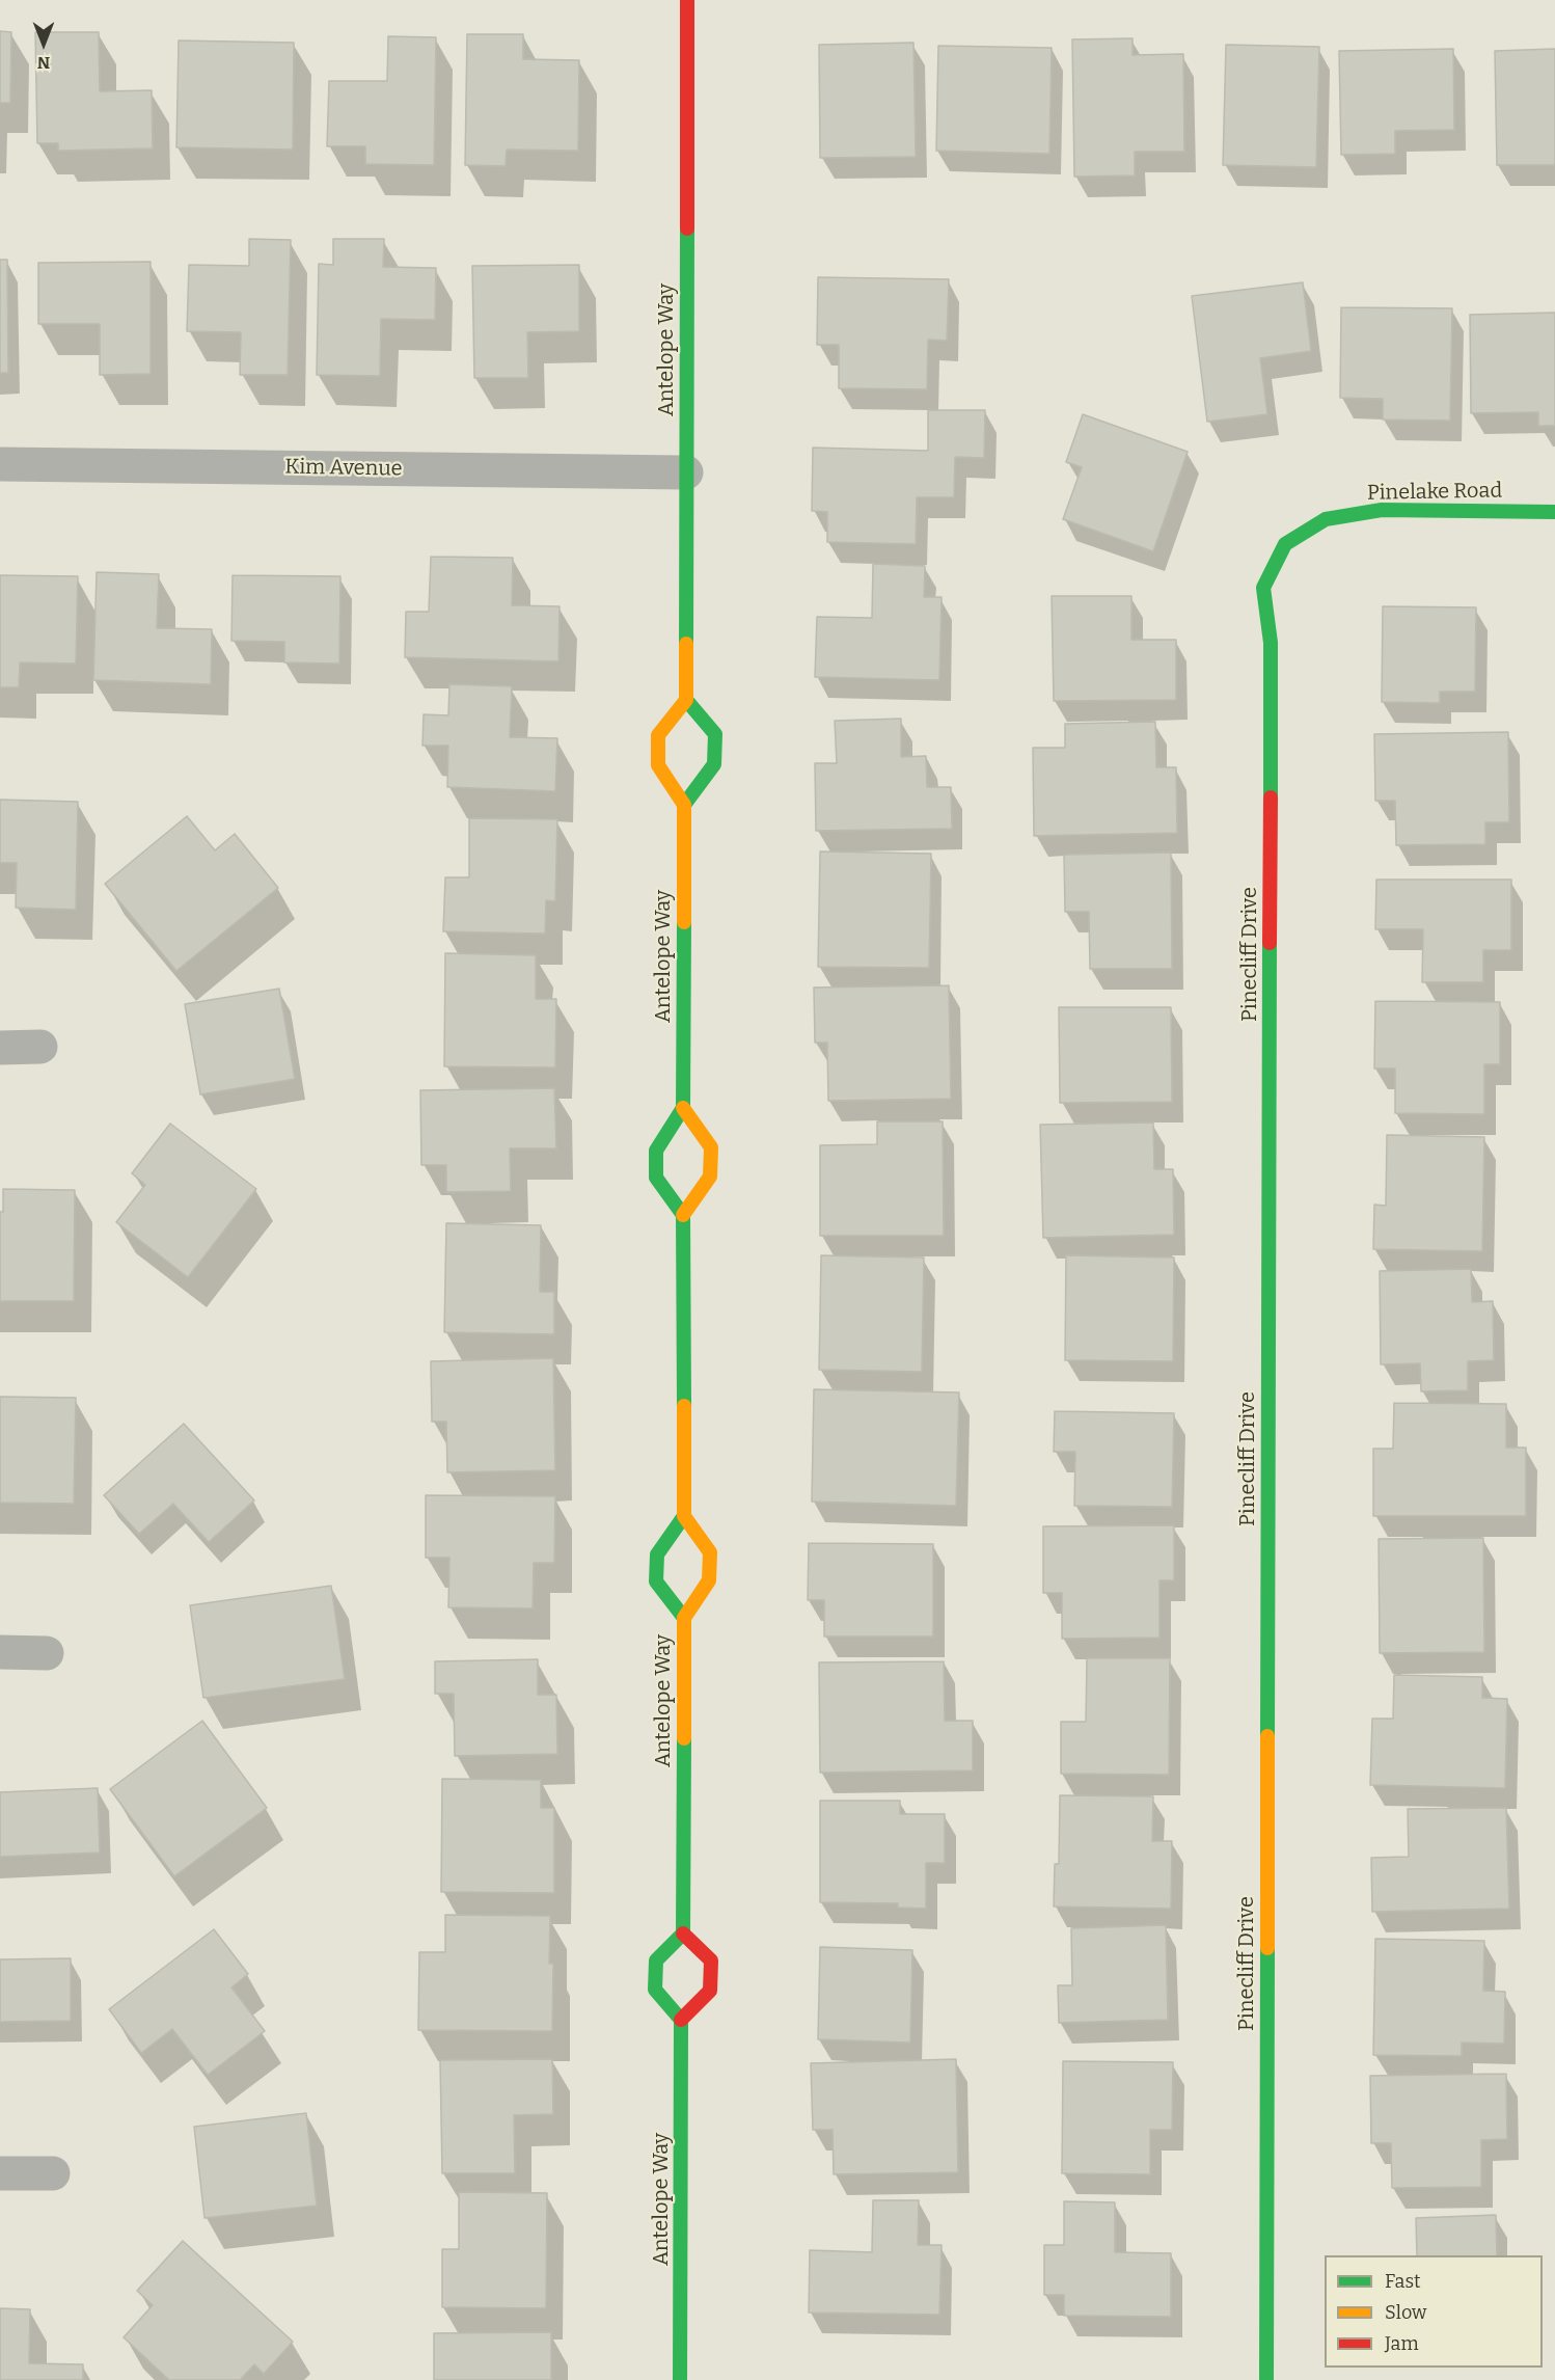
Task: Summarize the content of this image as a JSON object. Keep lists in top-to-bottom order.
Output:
{
  "streets": {
    "street": [
      "Antelope Way",
      "Kim Avenue",
      "Pinelake Road",
      "Pinecliff Drive"
    ]
  },
  "crossings": [
    ["Antelope Way", "Kim Avenue"],
    ["Pinelake Road", "Pinecliff Drive"]
  ],
  "legend": ["Fast", "Slow", "Jam"],
  "north": "bottom"
}
